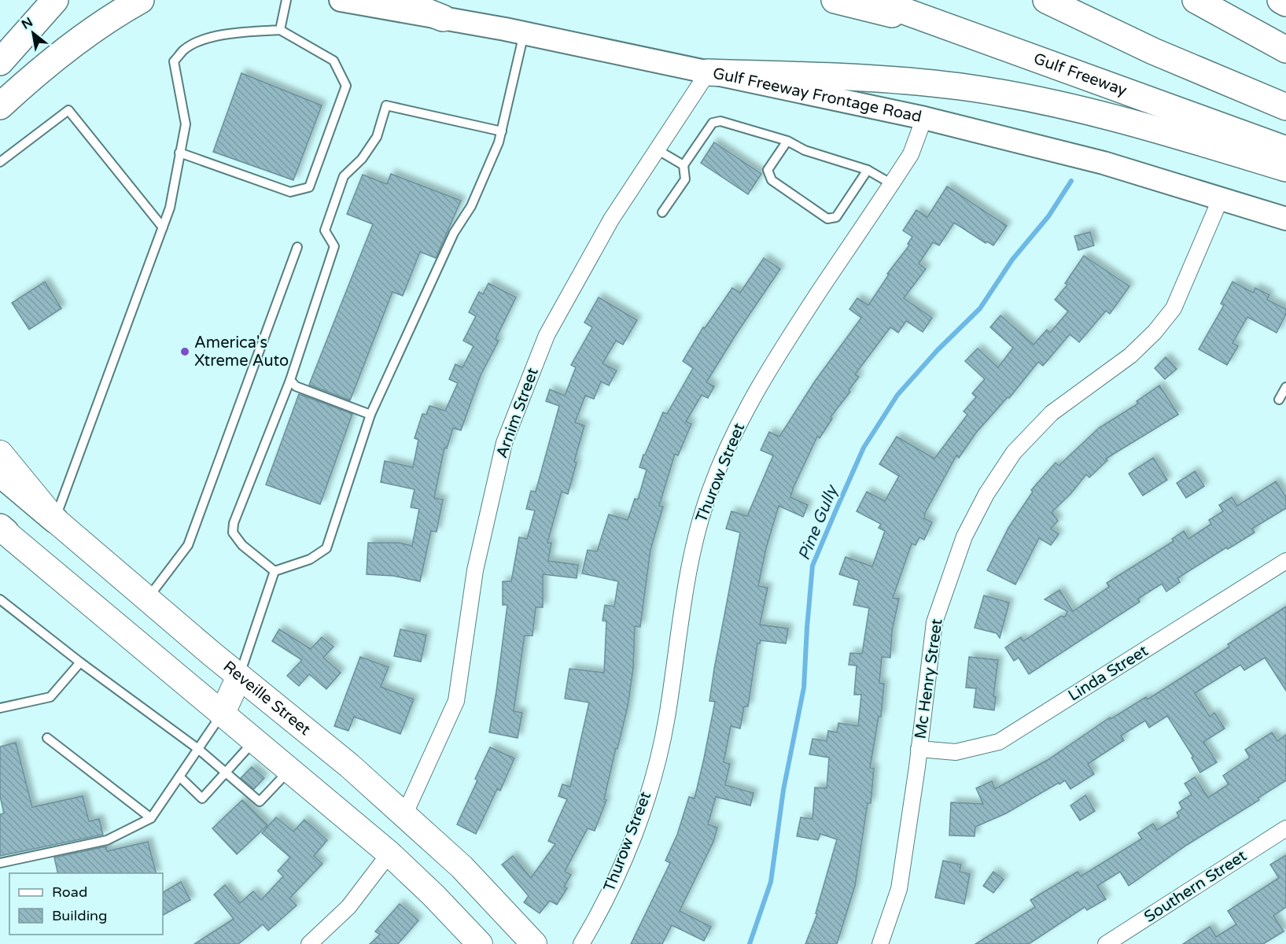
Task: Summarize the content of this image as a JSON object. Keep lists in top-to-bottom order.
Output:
{
  "streets": {
    "highway": ["Gulf Freeway"],
    "main road": ["Gulf Freeway Frontage Road", "Reveille Street"],
    "street": [
      "Arnim Street",
      "Thurow Street",
      "Linda Street",
      "Mc Henry Street",
      "Southern Street"
    ]
  },
  "crossings": [
    ["Gulf Freeway Frontage Road", "Arnim Street"],
    ["Gulf Freeway Frontage Road", "Thurow Street"],
    ["Gulf Freeway Frontage Road", "Mc Henry Street"],
    ["Arnim Street", "Reveille Street"],
    ["Linda Street", "Mc Henry Street"]
  ],
  "water": ["Pine Gully"],
  "places": ["America's Xtreme Auto"],
  "legend": ["Road", "Building"],
  "north": "top left"
}
